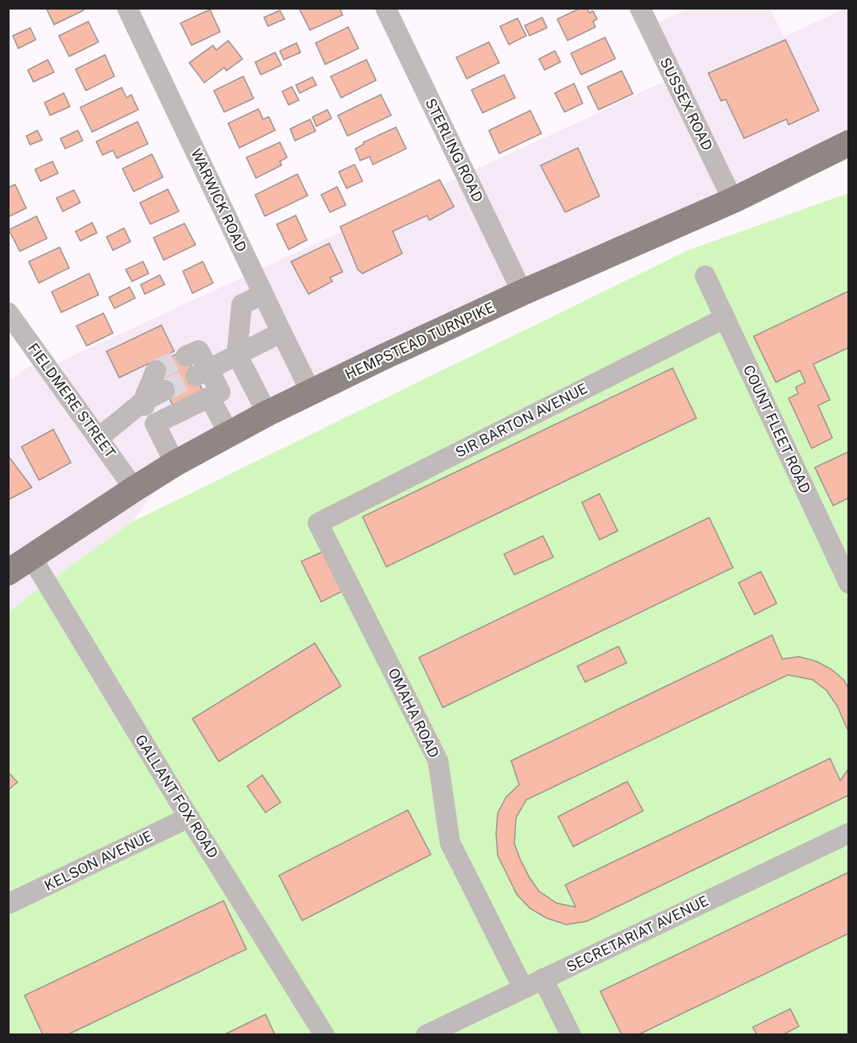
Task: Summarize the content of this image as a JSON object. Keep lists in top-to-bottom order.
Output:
{
  "streets": {
    "main road": ["HEMPSTEAD TURNPIKE"],
    "street": [
      "SUSSEX ROAD",
      "STERLING ROAD",
      "WARWICK ROAD",
      "FIELDMERE STREET",
      "SIR BARTON AVENUE",
      "COUNT FLEET ROAD",
      "OMAHA ROAD",
      "GALLANT FOX ROAD",
      "KELSON AVENUE",
      "SECRETARIAT AVENUE"
    ]
  },
  "crossings": [
    ["SUSSEX ROAD", "HEMPSTEAD TURNPIKE"],
    ["STERLING ROAD", "HEMPSTEAD TURNPIKE"],
    ["WARWICK ROAD", "HEMPSTEAD TURNPIKE"],
    ["HEMPSTEAD TURNPIKE", "FIELDMERE STREET"],
    ["HEMPSTEAD TURNPIKE", "GALLANT FOX ROAD"],
    ["SIR BARTON AVENUE", "COUNT FLEET ROAD"],
    ["SIR BARTON AVENUE", "OMAHA ROAD"],
    ["OMAHA ROAD", "SECRETARIAT AVENUE"],
    ["GALLANT FOX ROAD", "KELSON AVENUE"]
  ]
}
